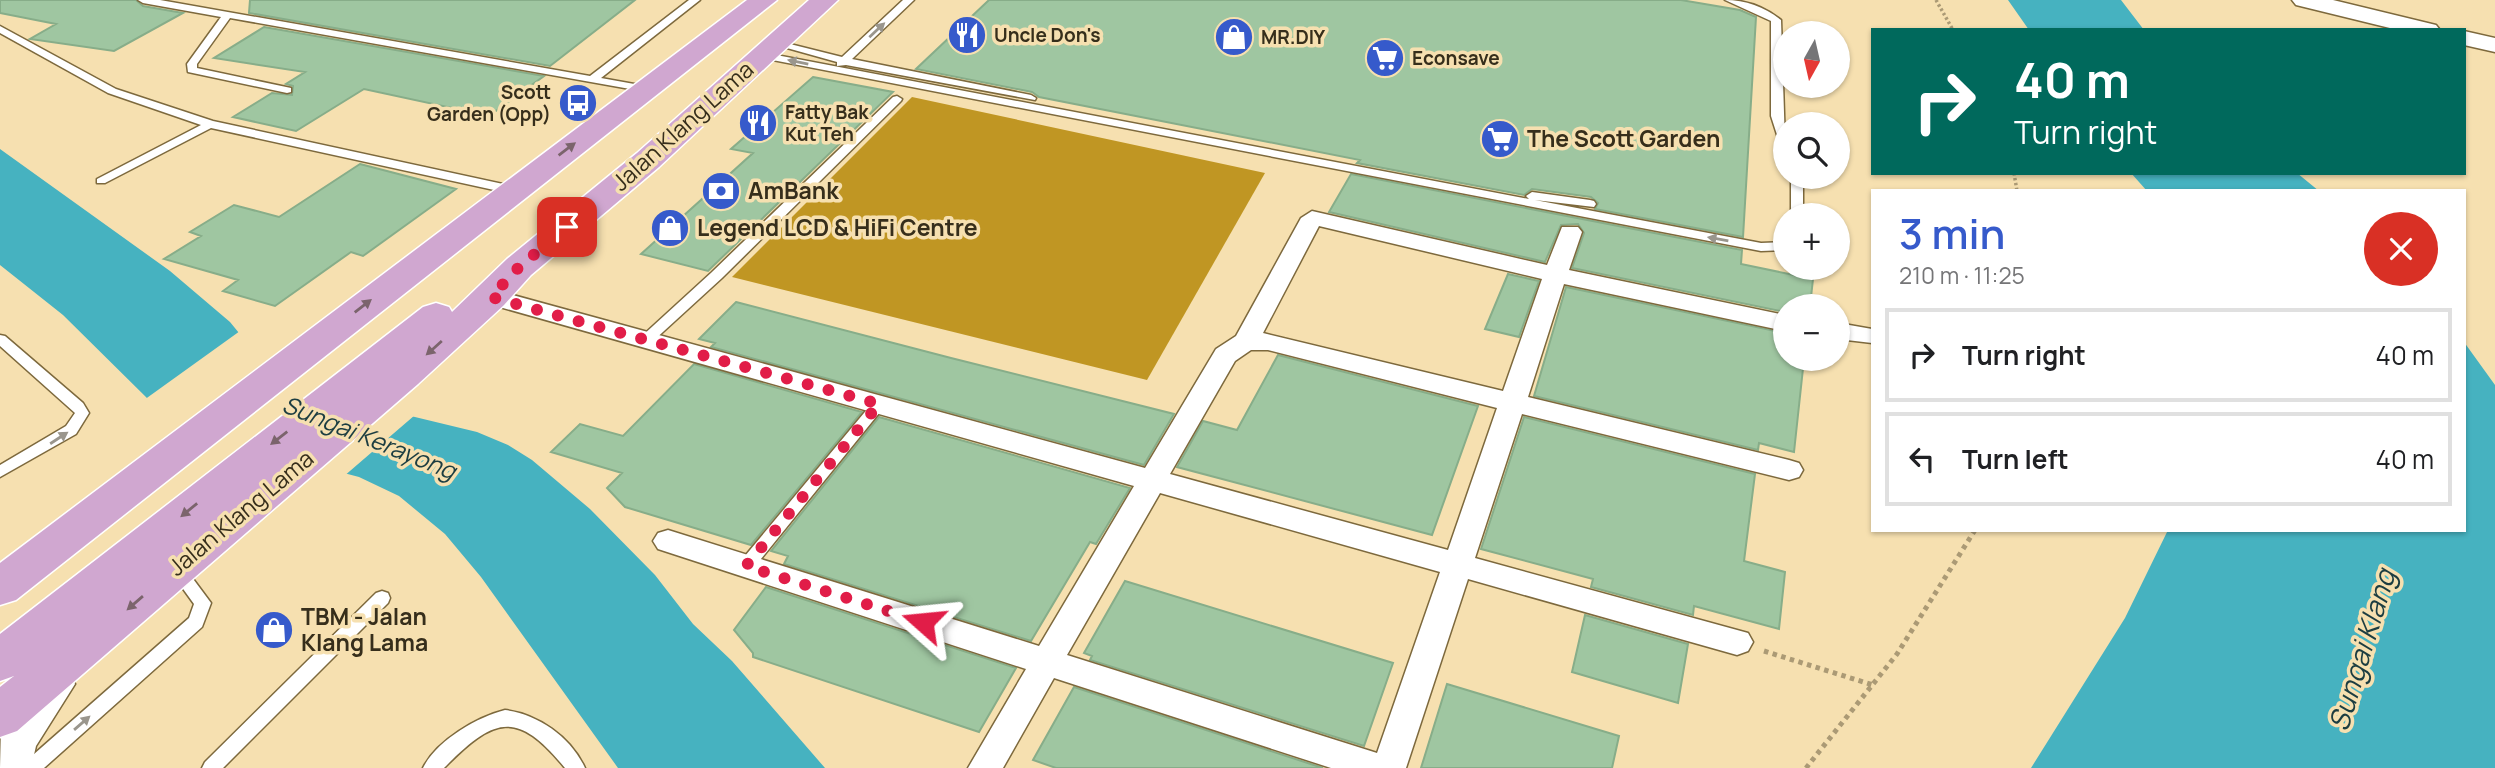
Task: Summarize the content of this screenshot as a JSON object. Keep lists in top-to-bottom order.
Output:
{
  "streets": {
    "main road": ["Jalan Klang Lama"]
  },
  "water": ["Sungai Kerayong", "Sungai Klang"],
  "places": {
    "restaurant": ["Uncle Don's", "Fatty Bak Kut Teh"],
    "shop": ["MR.DIY", "Legend LCD & HiFi Centre", "TBM - Jalan Klang Lama"],
    "supermarket": ["Econsave", "The Scott Garden"],
    "bus stop": ["Scott Garden (Opp)"],
    "bank": ["AmBank"]
  },
  "north": "bottom",
  "page": {
    "map_buttons": ["+", "−"],
    "turn": ["40 m", "Turn right"],
    "heading": ["3 min", "210 m · 11:25"],
    "list": [
      {
        "name": "Turn right",
        "value": "40 m"
      },
      {
        "name": "Turn left",
        "value": "40 m"
      }
    ]
  }
}
